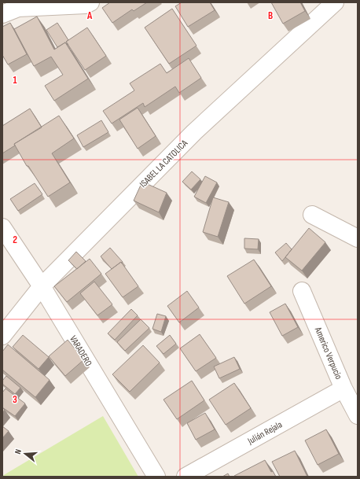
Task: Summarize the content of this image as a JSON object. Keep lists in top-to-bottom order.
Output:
{
  "streets": {
    "street": [
      "ISABEL LA CATOLICA",
      "VARADERO",
      "Americo Verpucio",
      "Julián Rejala"
    ]
  },
  "crossings": [
    ["ISABEL LA CATOLICA", "VARADERO"],
    ["Americo Verpucio", "Julián Rejala"]
  ],
  "north": "left",
  "grid": {
    "columns": ["A", "B"],
    "rows": ["1", "2", "3"]
  }
}
